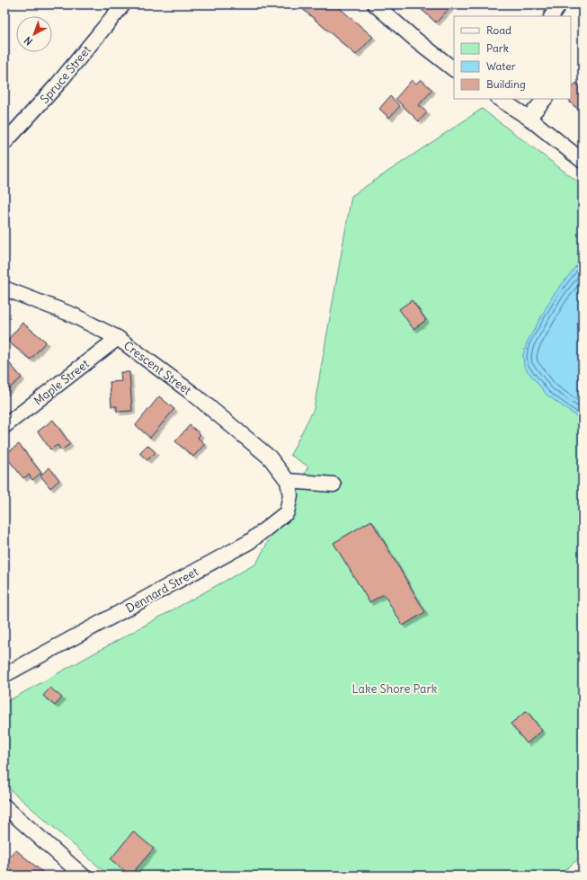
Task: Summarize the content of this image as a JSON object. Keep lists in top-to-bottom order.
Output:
{
  "streets": {
    "street": [
      "Spruce Street",
      "Crescent Street",
      "Maple Street",
      "Dennard Street"
    ]
  },
  "crossings": [
    ["Crescent Street", "Maple Street"],
    ["Crescent Street", "Dennard Street"]
  ],
  "parks": ["Lake Shore Park"],
  "legend": [
    "Road",
    "Park",
    "Water",
    "Building"
  ],
  "north": "bottom left"
}
